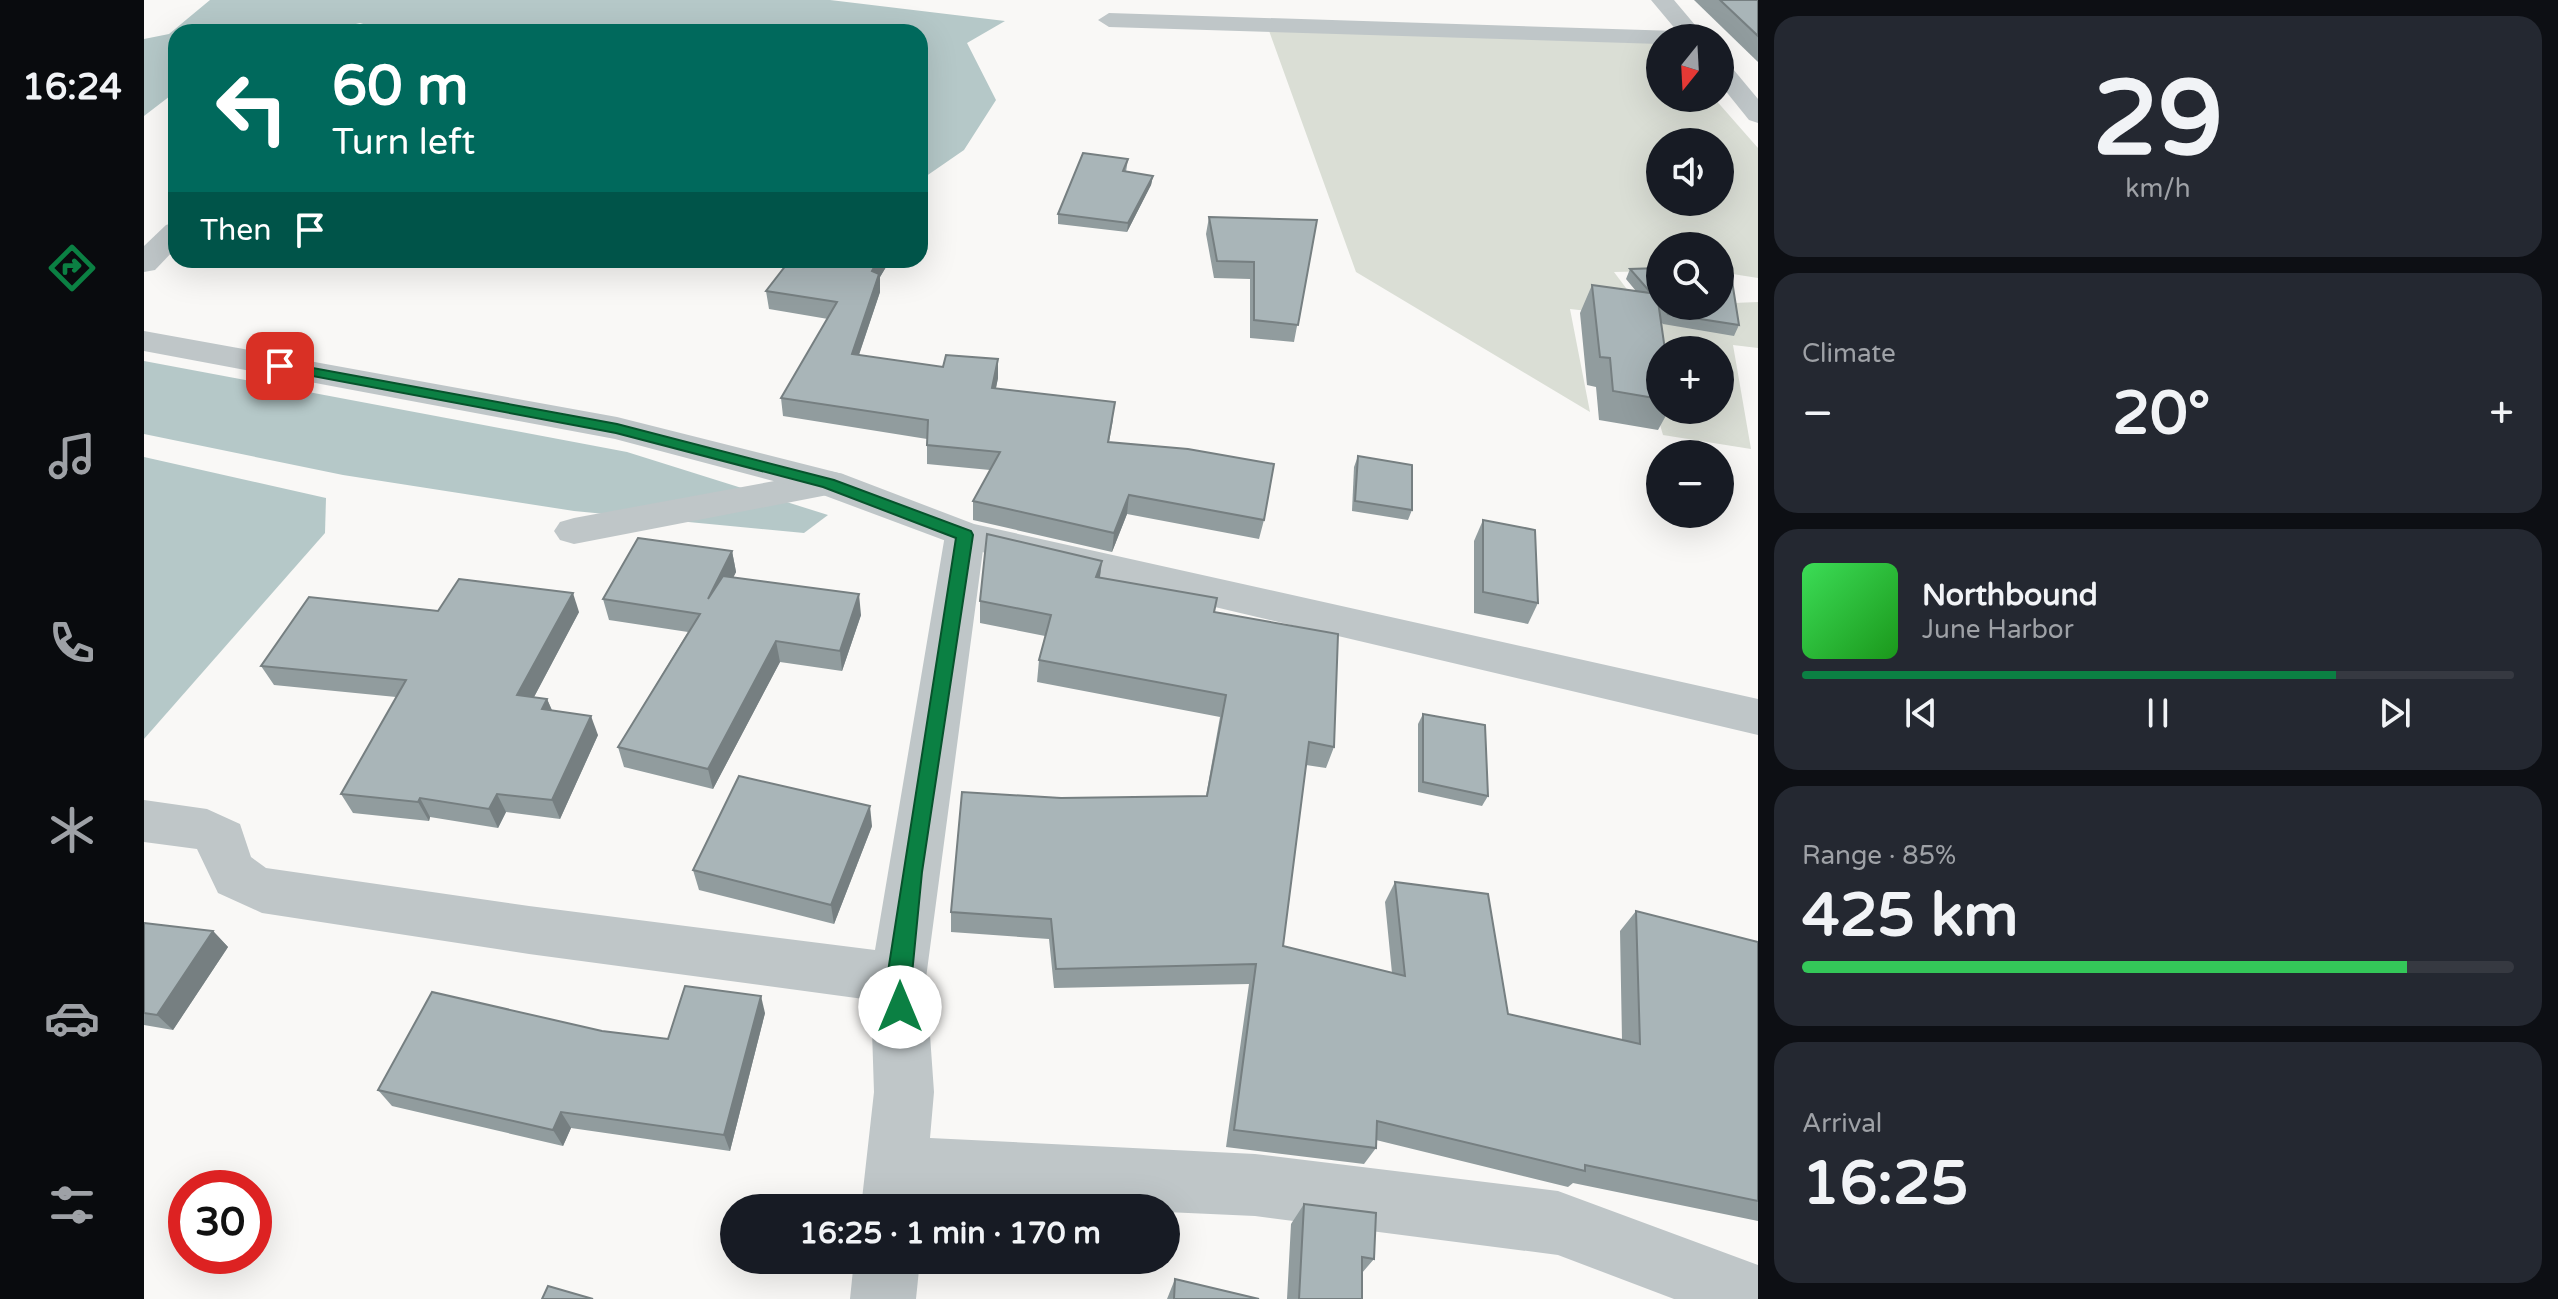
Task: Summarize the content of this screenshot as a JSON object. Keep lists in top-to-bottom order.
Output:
{
  "north": "bottom",
  "page": {
    "tabs": "16:24",
    "tile": [
      ["29", "km/h"],
      "Climate",
      ["Range · 85%", "425 km"],
      ["Arrival", "16:25"]
    ],
    "map_buttons": ["+", "−"],
    "turn": ["60 m", "Turn left"],
    "then": "Then",
    "heat": ["−", "20°", "+"],
    "song": ["Northbound", "June Harbor"],
    "limit": "30",
    "trip": "16:25 · 1 min · 170 m"
  }
}
